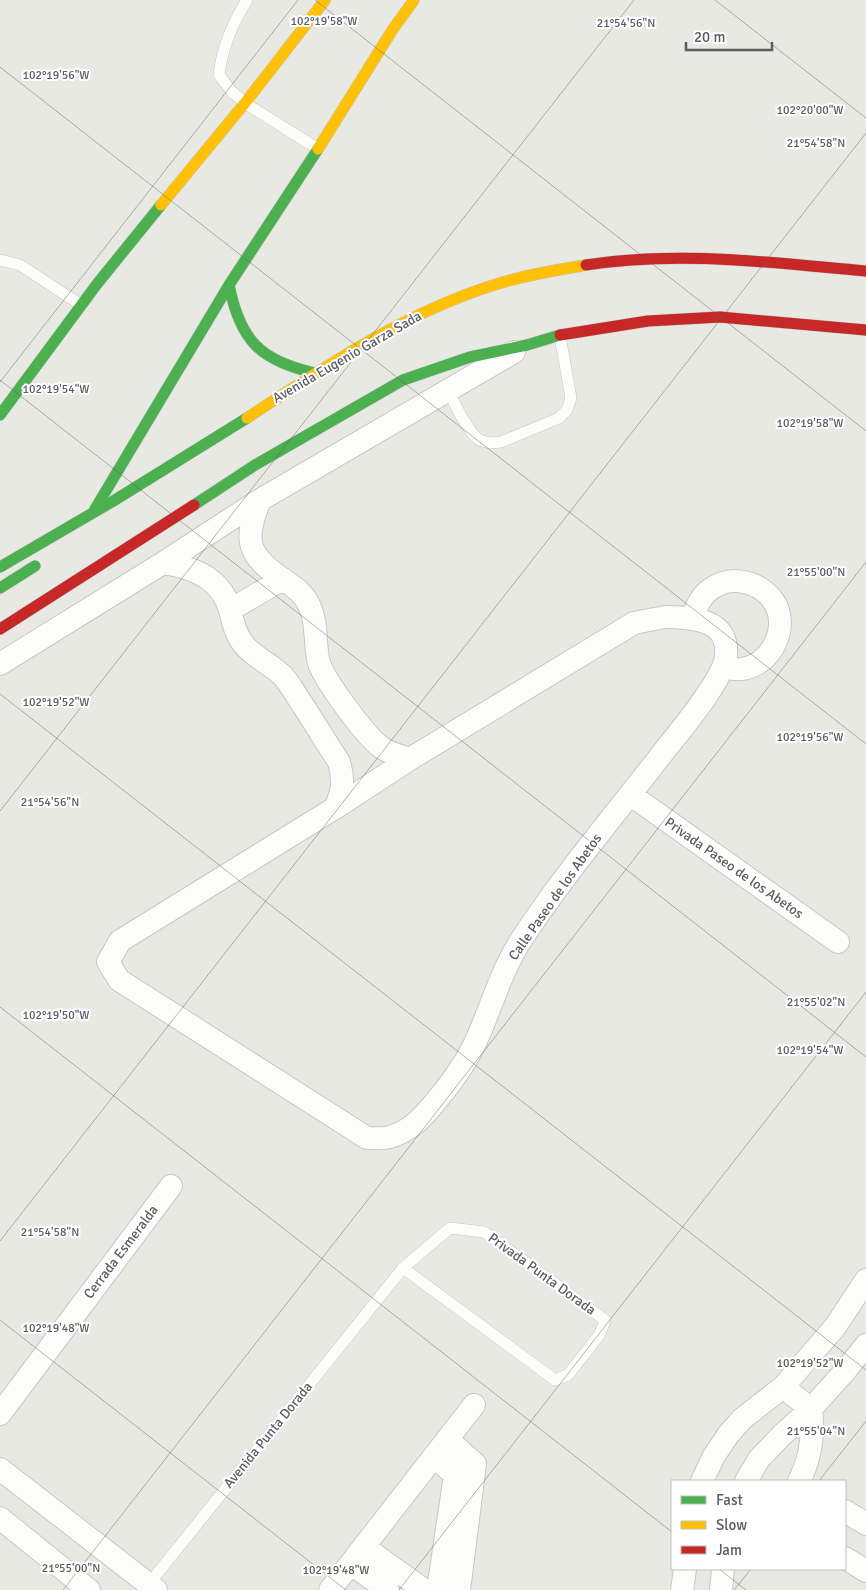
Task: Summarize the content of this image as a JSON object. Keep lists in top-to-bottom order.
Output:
{
  "streets": {
    "main road": ["Avenida Eugenio Garza Sada"],
    "street": ["Privada Paseo de los Abetos", "Calle Paseo de los Abetos", "Cerrada Esmeralda"],
    "lane": ["Privada Punta Dorada", "Avenida Punta Dorada"]
  },
  "crossings": [
    ["Privada Paseo de los Abetos", "Calle Paseo de los Abetos"],
    ["Privada Punta Dorada", "Avenida Punta Dorada"]
  ],
  "legend": ["Fast", "Slow", "Jam"],
  "scale_bar": "20 m",
  "coordinates": [
    "102°19'58\"W",
    "21°54'56\"N",
    "102°19'56\"W",
    "102°20'00\"W",
    "21°54'58\"N",
    "102°19'54\"W",
    "21°55'00\"N",
    "102°19'52\"W",
    "21°55'02\"N",
    "102°19'50\"W",
    "102°19'48\"W",
    "21°55'04\"N"
  ]
}
